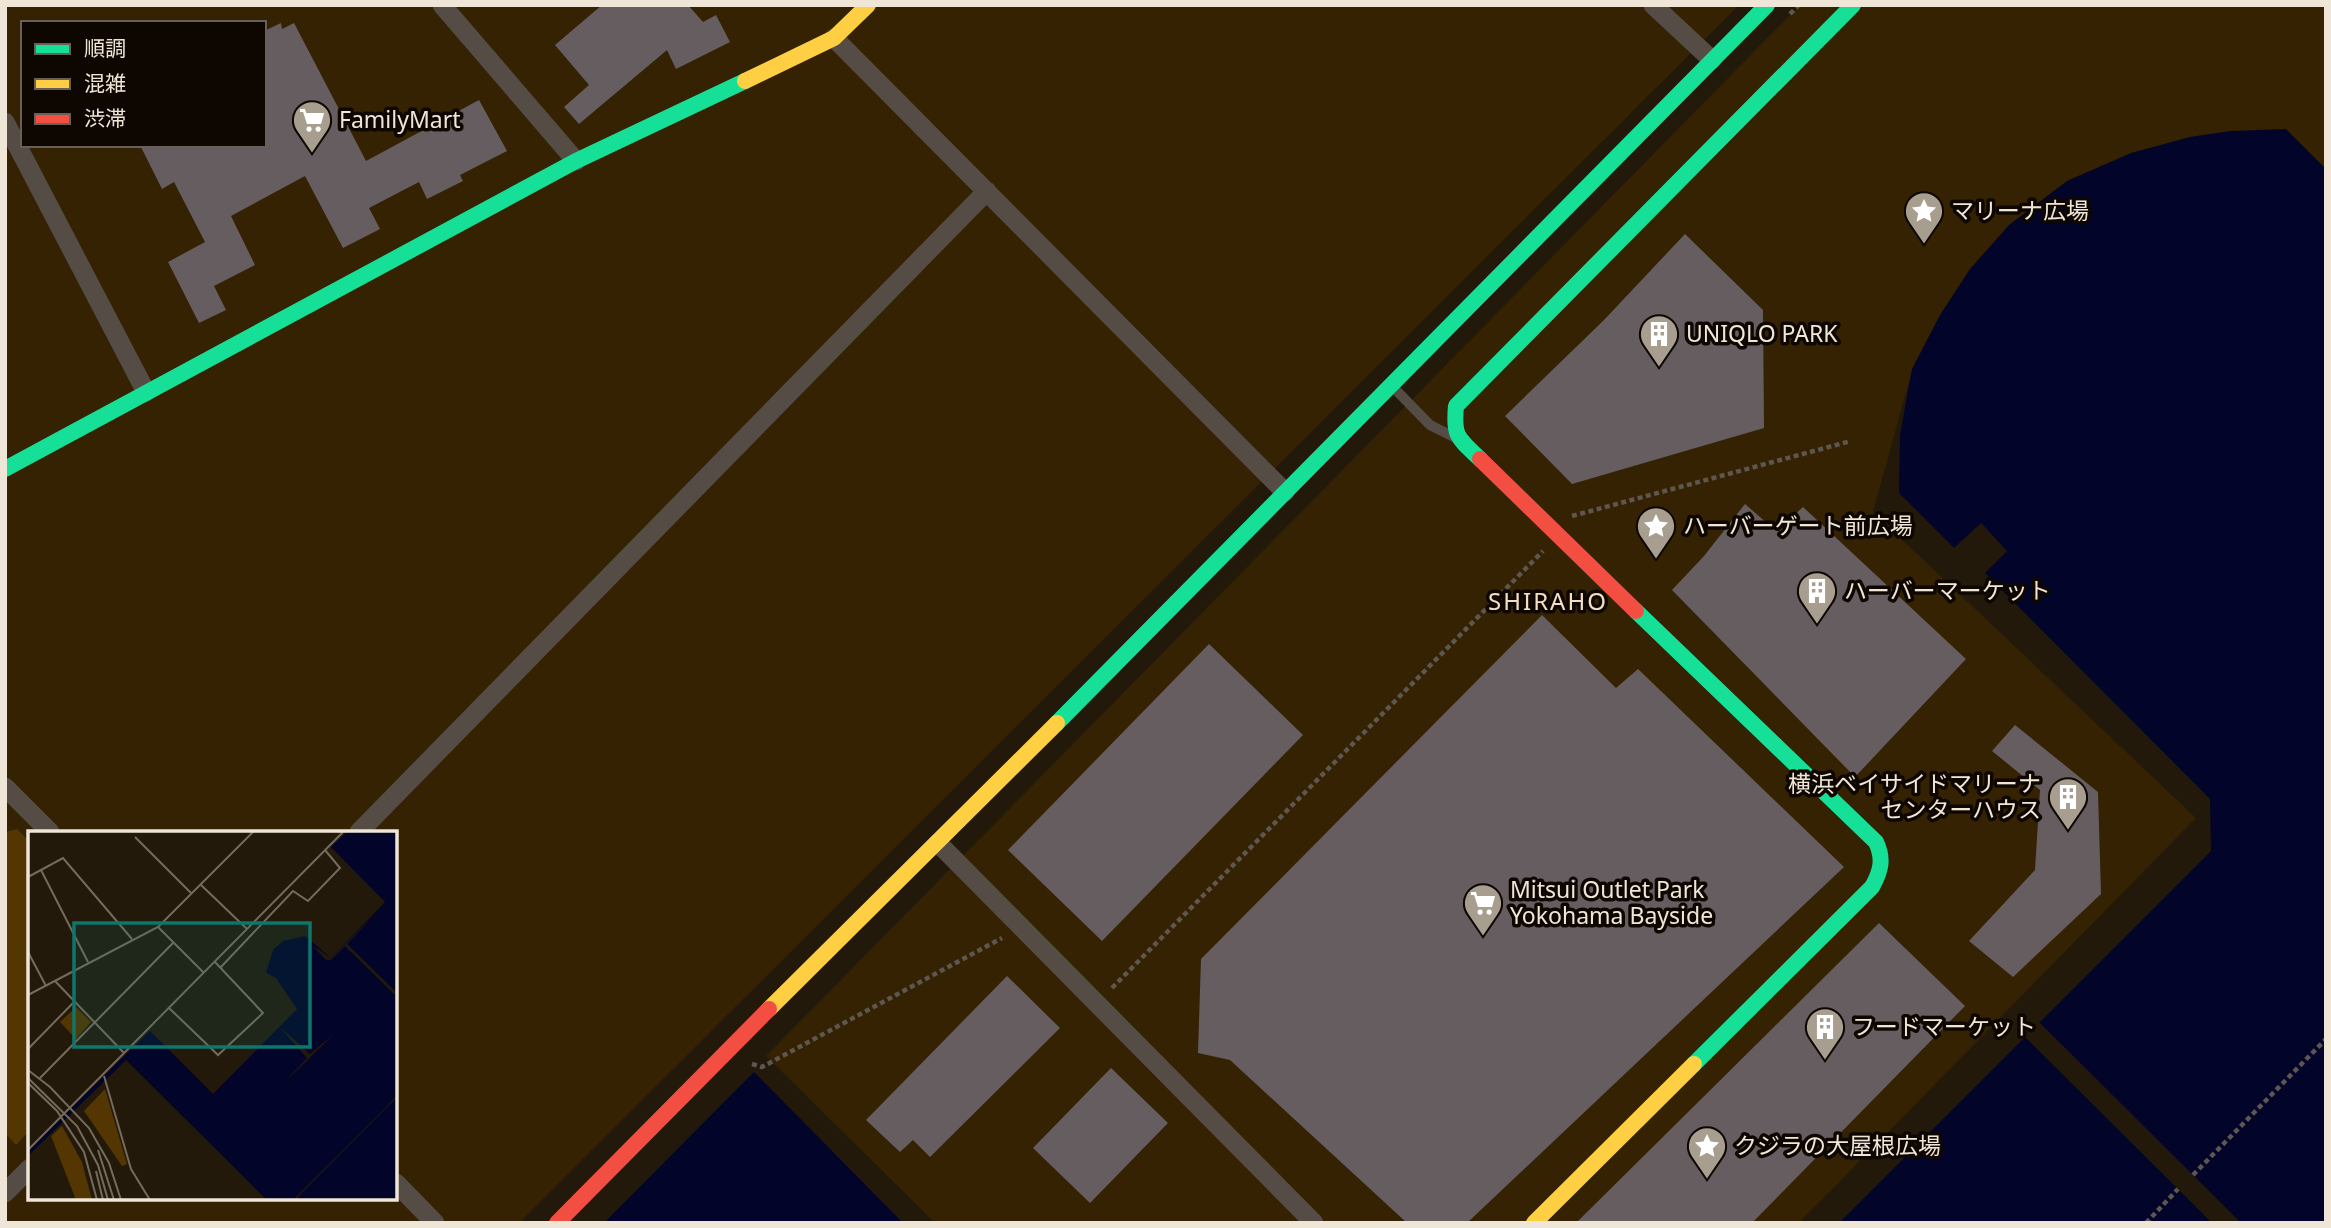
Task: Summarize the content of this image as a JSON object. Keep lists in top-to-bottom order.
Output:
{
  "districts": ["SHIRAHO"],
  "places": {
    "supermarket": ["FamilyMart", "Mitsui Outlet Park Yokohama Bayside"],
    "place": ["マリーナ広場", "ハーバーゲート前広場", "クジラの大屋根広場"],
    "building": [
      "UNIQLO PARK",
      "ハーバーマーケット",
      "横浜ベイサイドマリーナ センターハウス",
      "フードマーケット"
    ]
  },
  "legend": ["順調", "混雑", "渋滞"]
}
